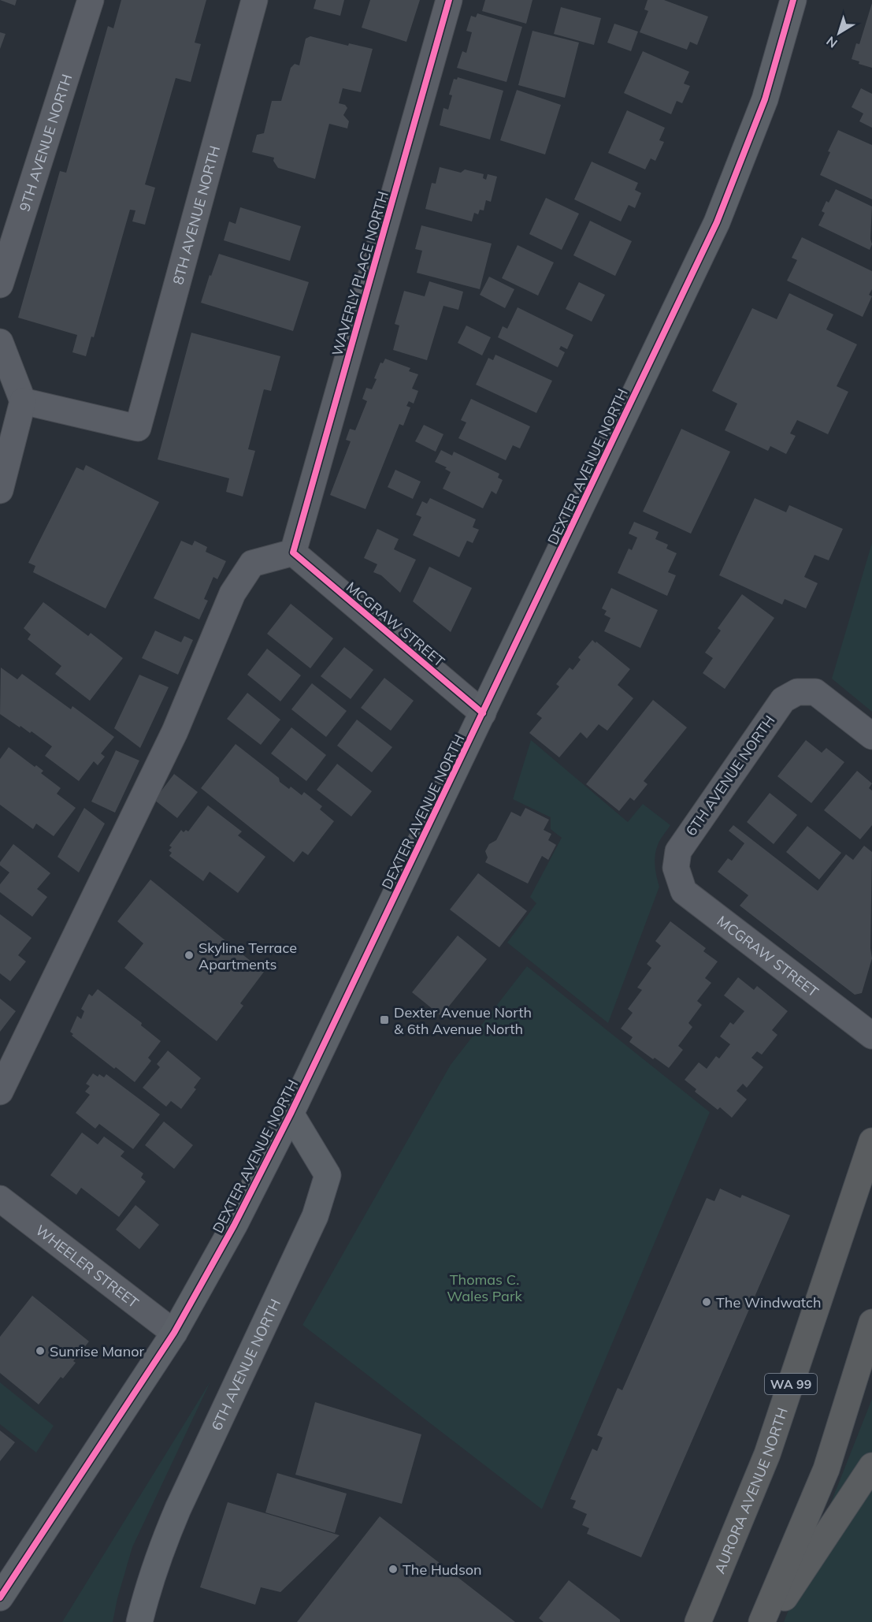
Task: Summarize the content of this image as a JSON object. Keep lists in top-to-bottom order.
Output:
{
  "streets": {
    "highway": ["WA 99", "AURORA AVENUE NORTH"],
    "main road": ["DEXTER AVENUE NORTH", "6TH AVENUE NORTH"],
    "street": [
      "9TH AVENUE NORTH",
      "8TH AVENUE NORTH",
      "WAVERLY PLACE NORTH",
      "MCGRAW STREET",
      "WHEELER STREET"
    ]
  },
  "crossings": [
    ["WAVERLY PLACE NORTH", "MCGRAW STREET"],
    ["DEXTER AVENUE NORTH", "MCGRAW STREET"],
    ["DEXTER AVENUE NORTH", "6TH AVENUE NORTH"],
    ["DEXTER AVENUE NORTH", "WHEELER STREET"],
    ["MCGRAW STREET", "6TH AVENUE NORTH"]
  ],
  "parks": ["Thomas C. Wales Park"],
  "places": {
    "other": [
      "Skyline Terrace Apartments",
      "The Windwatch",
      "Sunrise Manor",
      "The Hudson"
    ],
    "transit": ["Dexter Avenue North & 6th Avenue North"]
  },
  "north": "bottom left"
}
